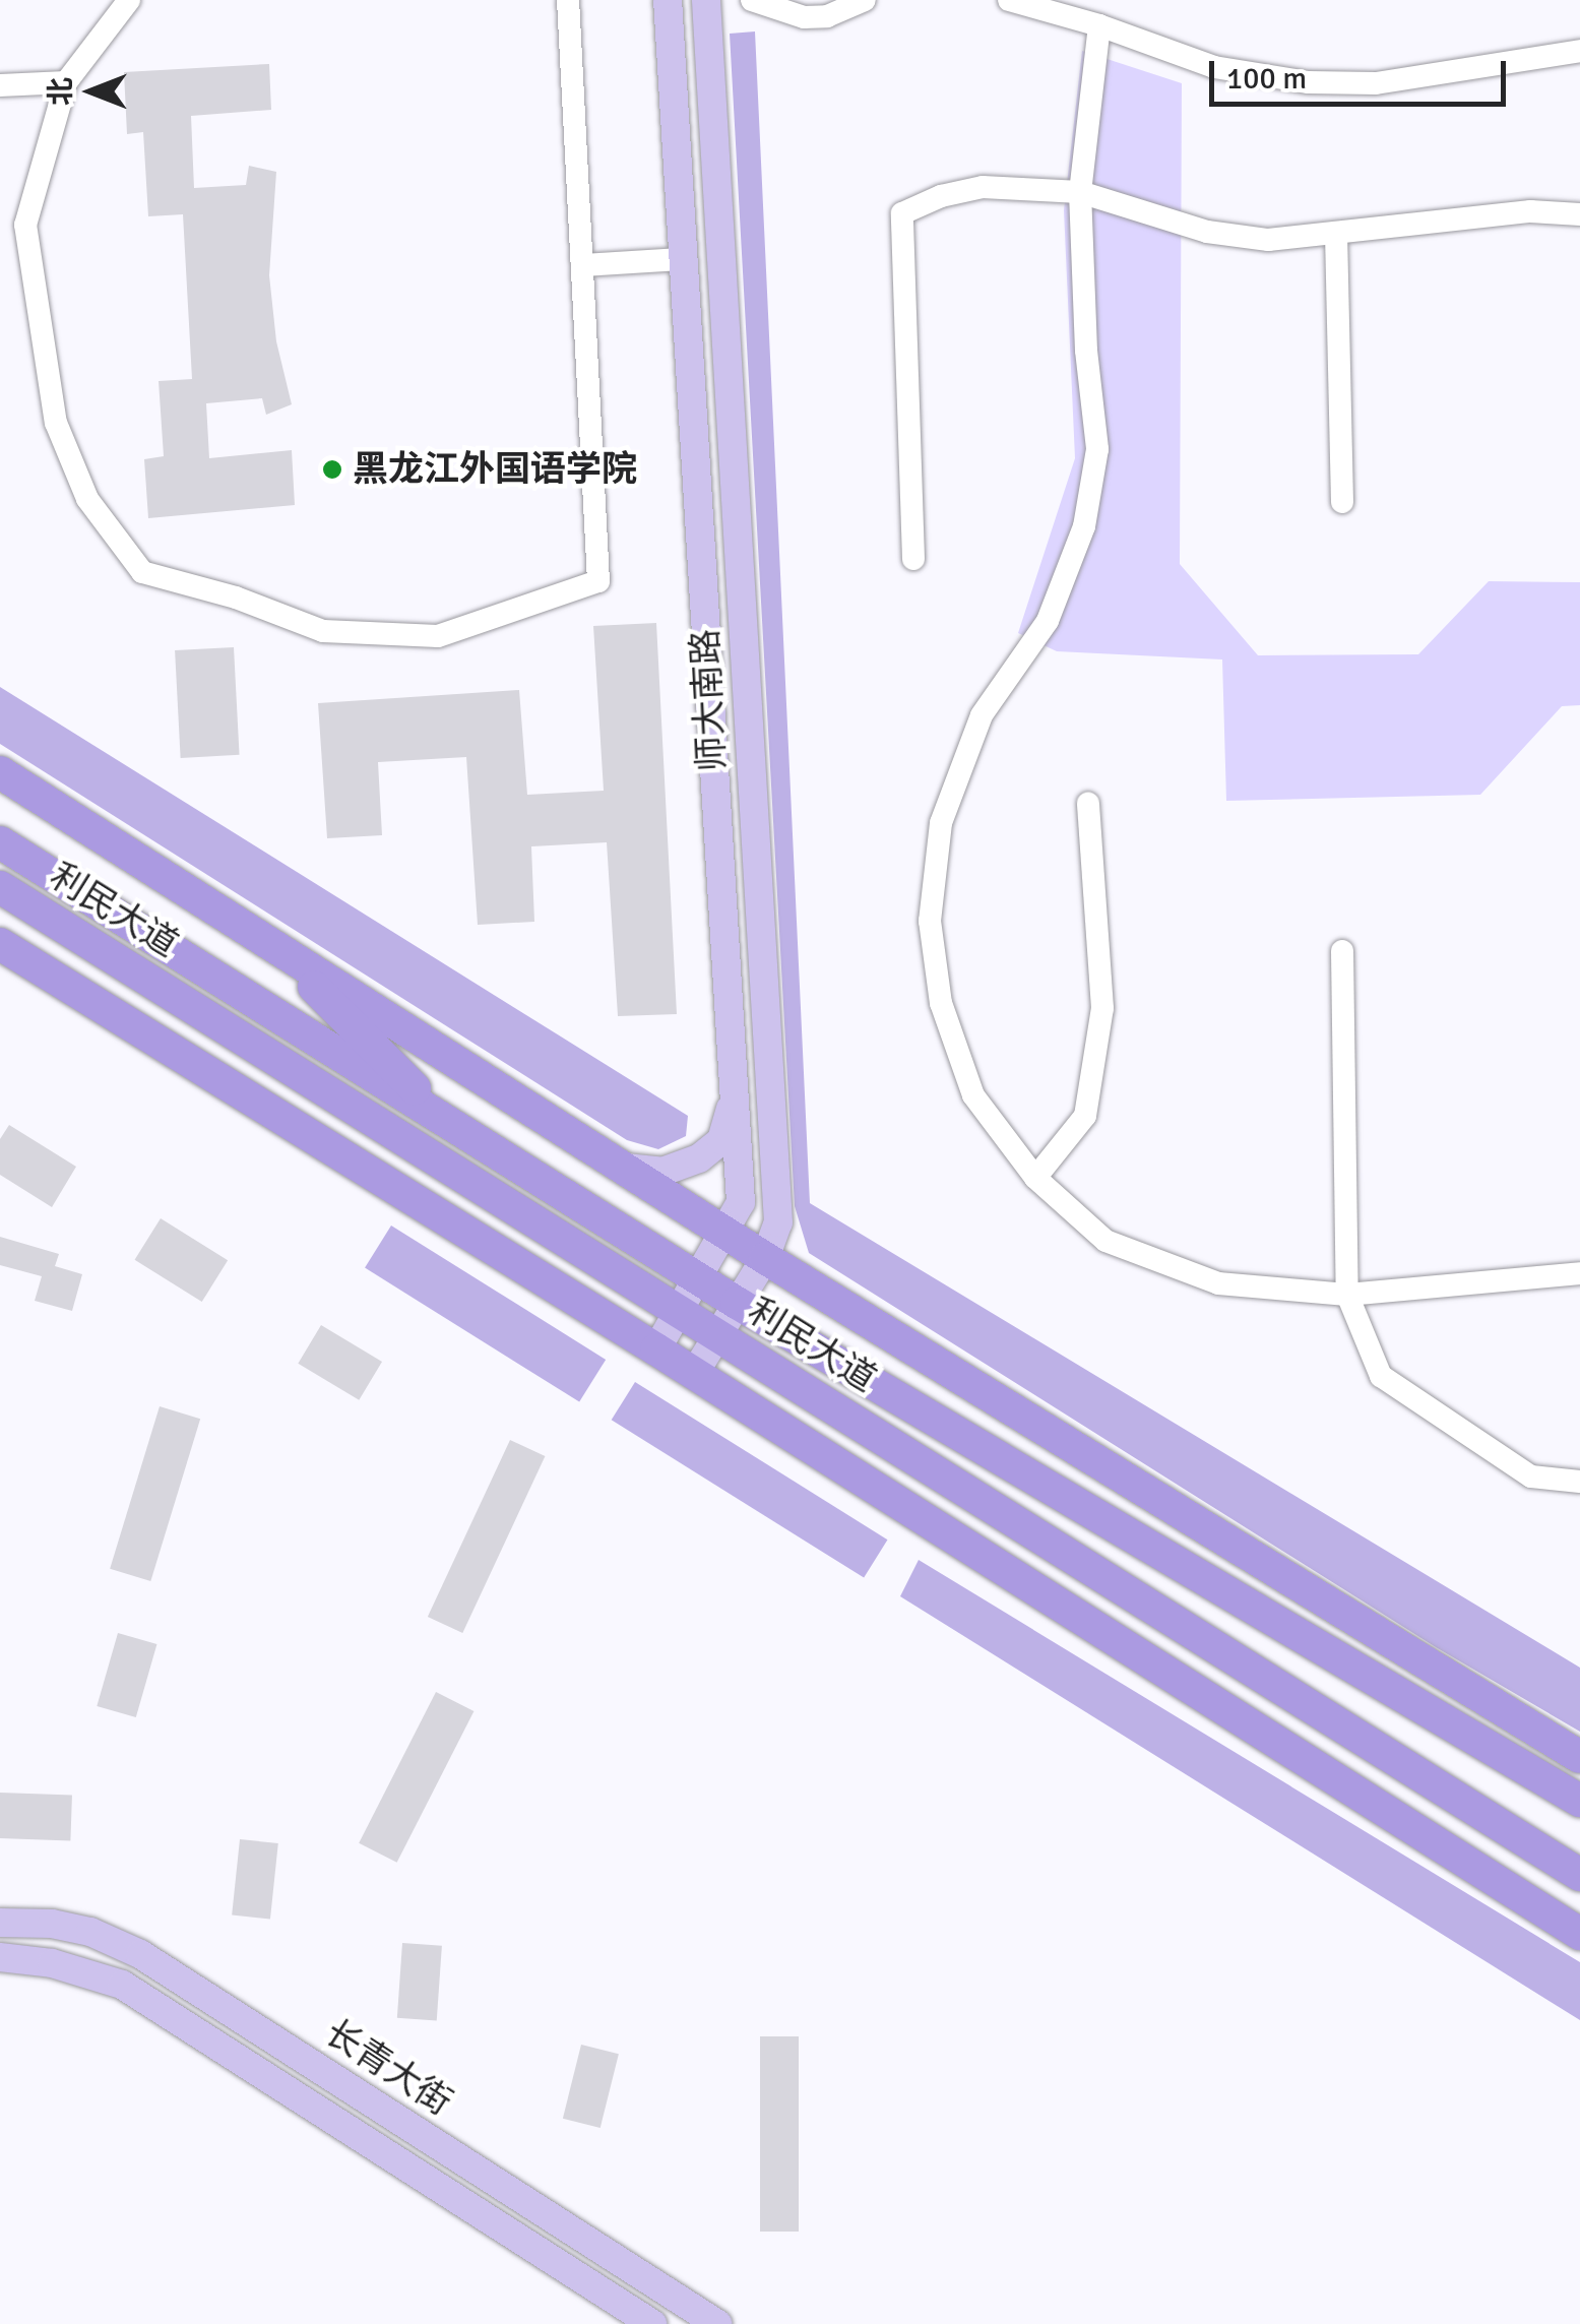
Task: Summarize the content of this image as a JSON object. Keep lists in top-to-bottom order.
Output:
{
  "streets": {
    "highway": ["利民大道"],
    "main road": ["师大南路", "长青大街"]
  },
  "crossings": [
    ["师大南路", "利民大道"]
  ],
  "places": ["黑龙江外国语学院"],
  "scale_bar": "100 m",
  "north": "left"
}
